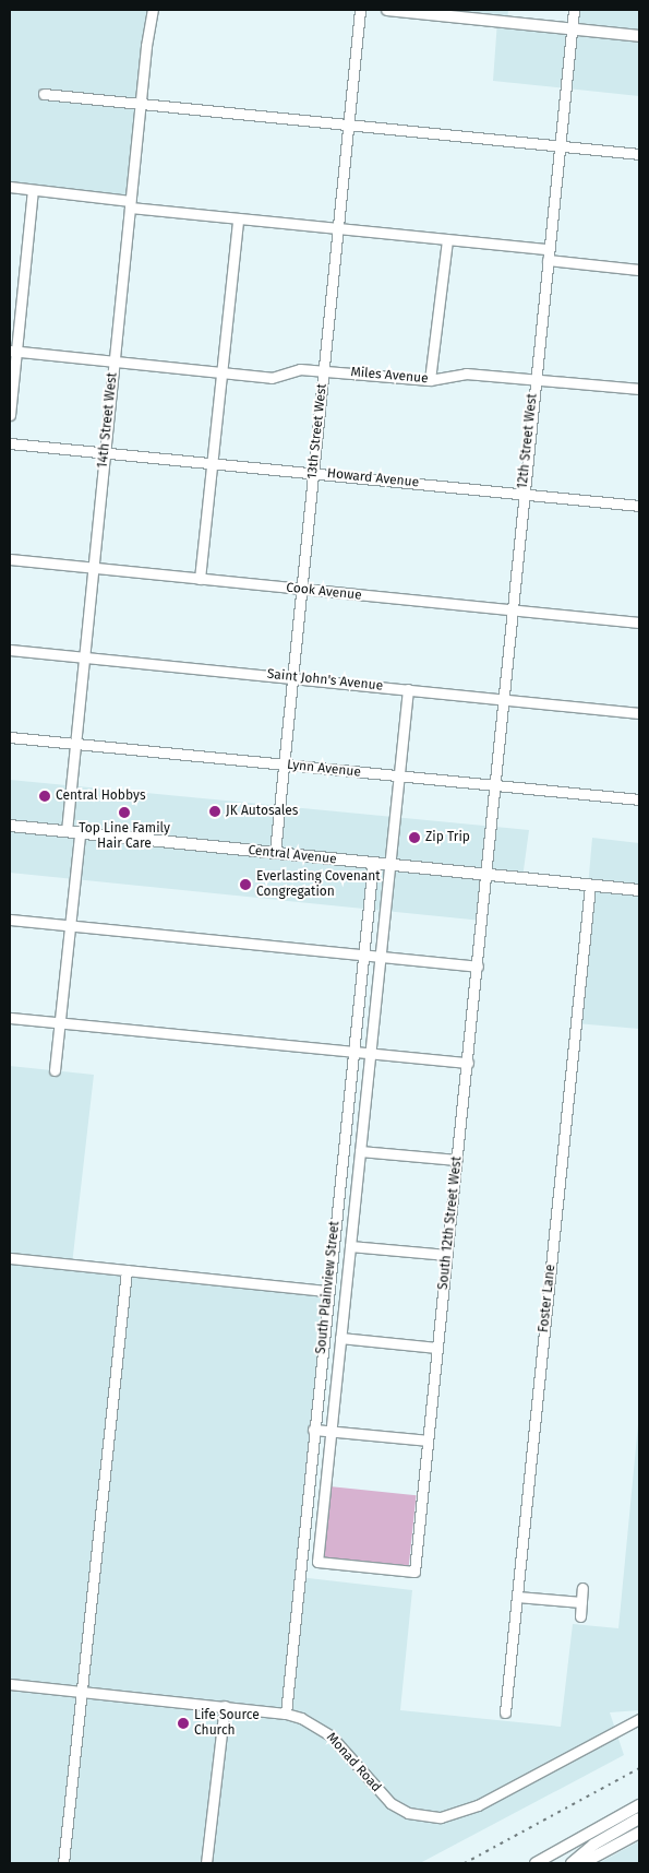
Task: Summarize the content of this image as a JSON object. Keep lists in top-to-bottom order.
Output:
{
  "streets": {
    "main road": ["Central Avenue"],
    "street": [
      "Miles Avenue",
      "14th Street West",
      "13th Street West",
      "12th Street West",
      "Howard Avenue",
      "Cook Avenue",
      "Saint John's Avenue",
      "Lynn Avenue",
      "South 12th Street West",
      "South Plainview Street",
      "Foster Lane",
      "Monad Road"
    ]
  },
  "crossings": [
    ["Miles Avenue", "14th Street West"],
    ["Miles Avenue", "13th Street West"],
    ["Miles Avenue", "12th Street West"],
    ["14th Street West", "Howard Avenue"],
    ["14th Street West", "Cook Avenue"],
    ["14th Street West", "Saint John's Avenue"],
    ["14th Street West", "Lynn Avenue"],
    ["14th Street West", "Central Avenue"],
    ["13th Street West", "Howard Avenue"],
    ["13th Street West", "Cook Avenue"],
    ["13th Street West", "Saint John's Avenue"],
    ["13th Street West", "Lynn Avenue"],
    ["13th Street West", "Central Avenue"],
    ["12th Street West", "Howard Avenue"],
    ["12th Street West", "Cook Avenue"],
    ["12th Street West", "Saint John's Avenue"],
    ["12th Street West", "Lynn Avenue"],
    ["12th Street West", "Central Avenue"],
    ["12th Street West", "South 12th Street West"],
    ["Saint John's Avenue", "South Plainview Street"],
    ["Lynn Avenue", "South Plainview Street"],
    ["Central Avenue", "South 12th Street West"],
    ["Central Avenue", "South Plainview Street"],
    ["Central Avenue", "Foster Lane"],
    ["South 12th Street West", "South Plainview Street"],
    ["South Plainview Street", "Monad Road"]
  ],
  "places": [
    "Central Hobbys",
    "JK Autosales",
    "Top Line Family Hair Care",
    "Zip Trip",
    "Everlasting Covenant Congregation",
    "Life Source Church"
  ]
}
